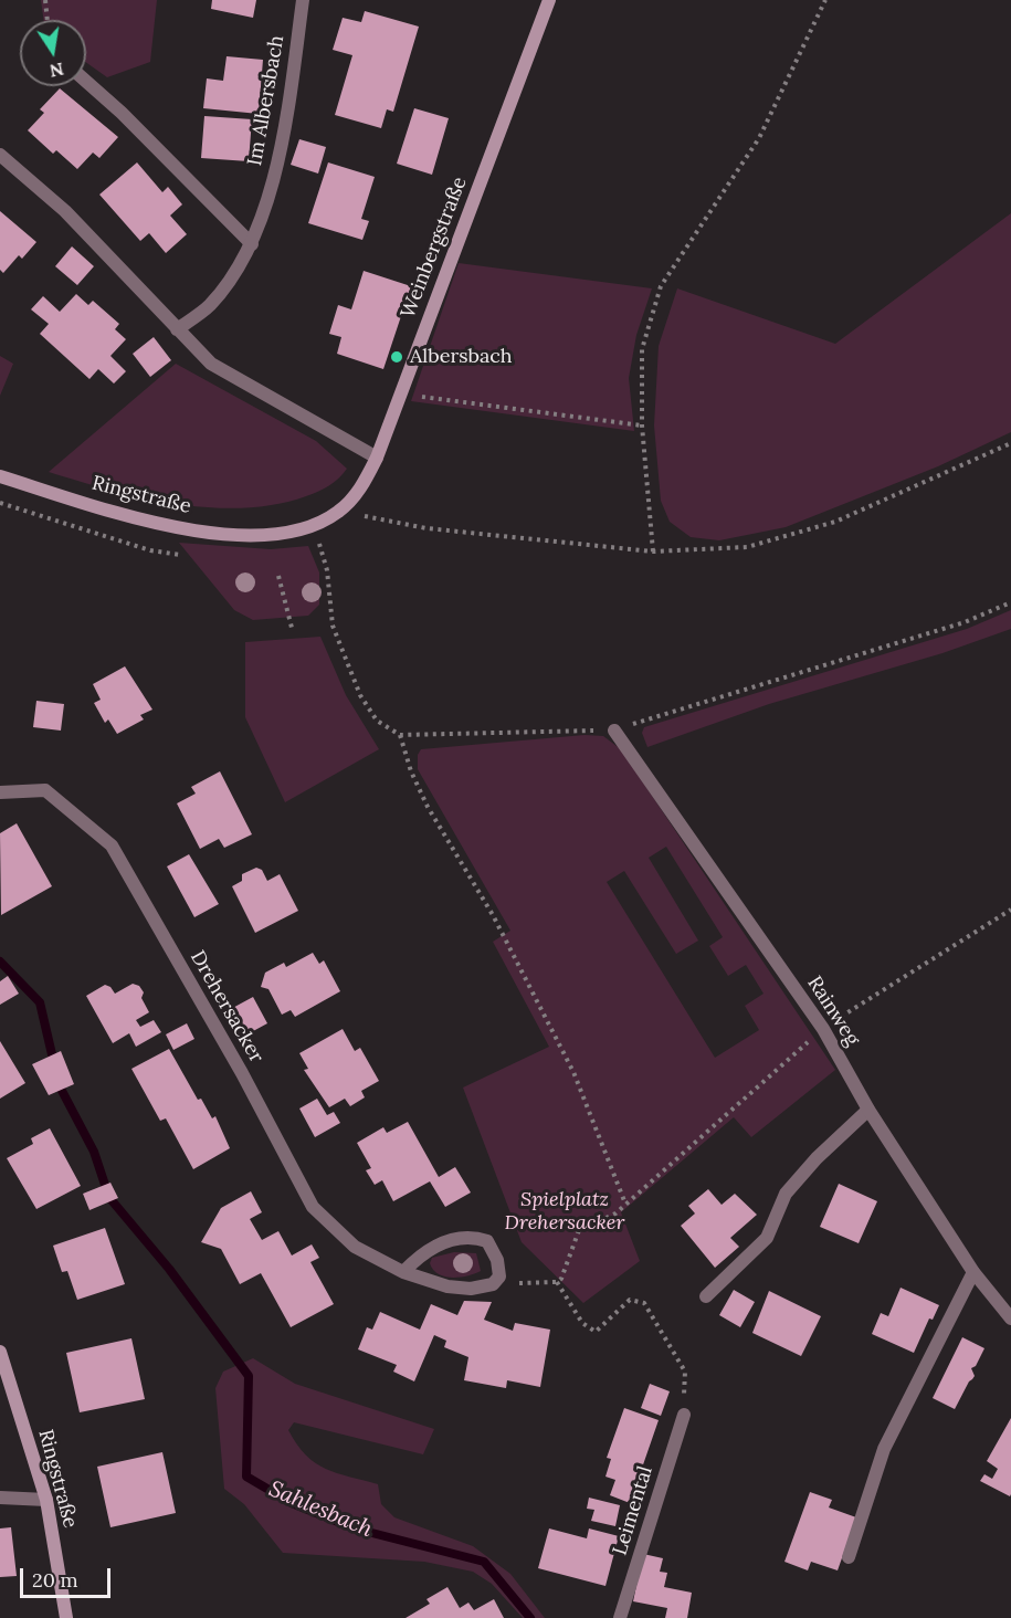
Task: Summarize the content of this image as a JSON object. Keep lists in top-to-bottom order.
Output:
{
  "streets": {
    "street": [
      "Im Albersbach",
      "Weinbergstraße",
      "Ringstraße",
      "Drehersacker",
      "Rainweg",
      "Leimental"
    ]
  },
  "crossings": [
    ["Weinbergstraße", "Ringstraße"]
  ],
  "water": ["Sahlesbach"],
  "parks": ["Spielplatz Drehersacker"],
  "places": ["Albersbach"],
  "scale_bar": "20 m",
  "north": "bottom"
}
